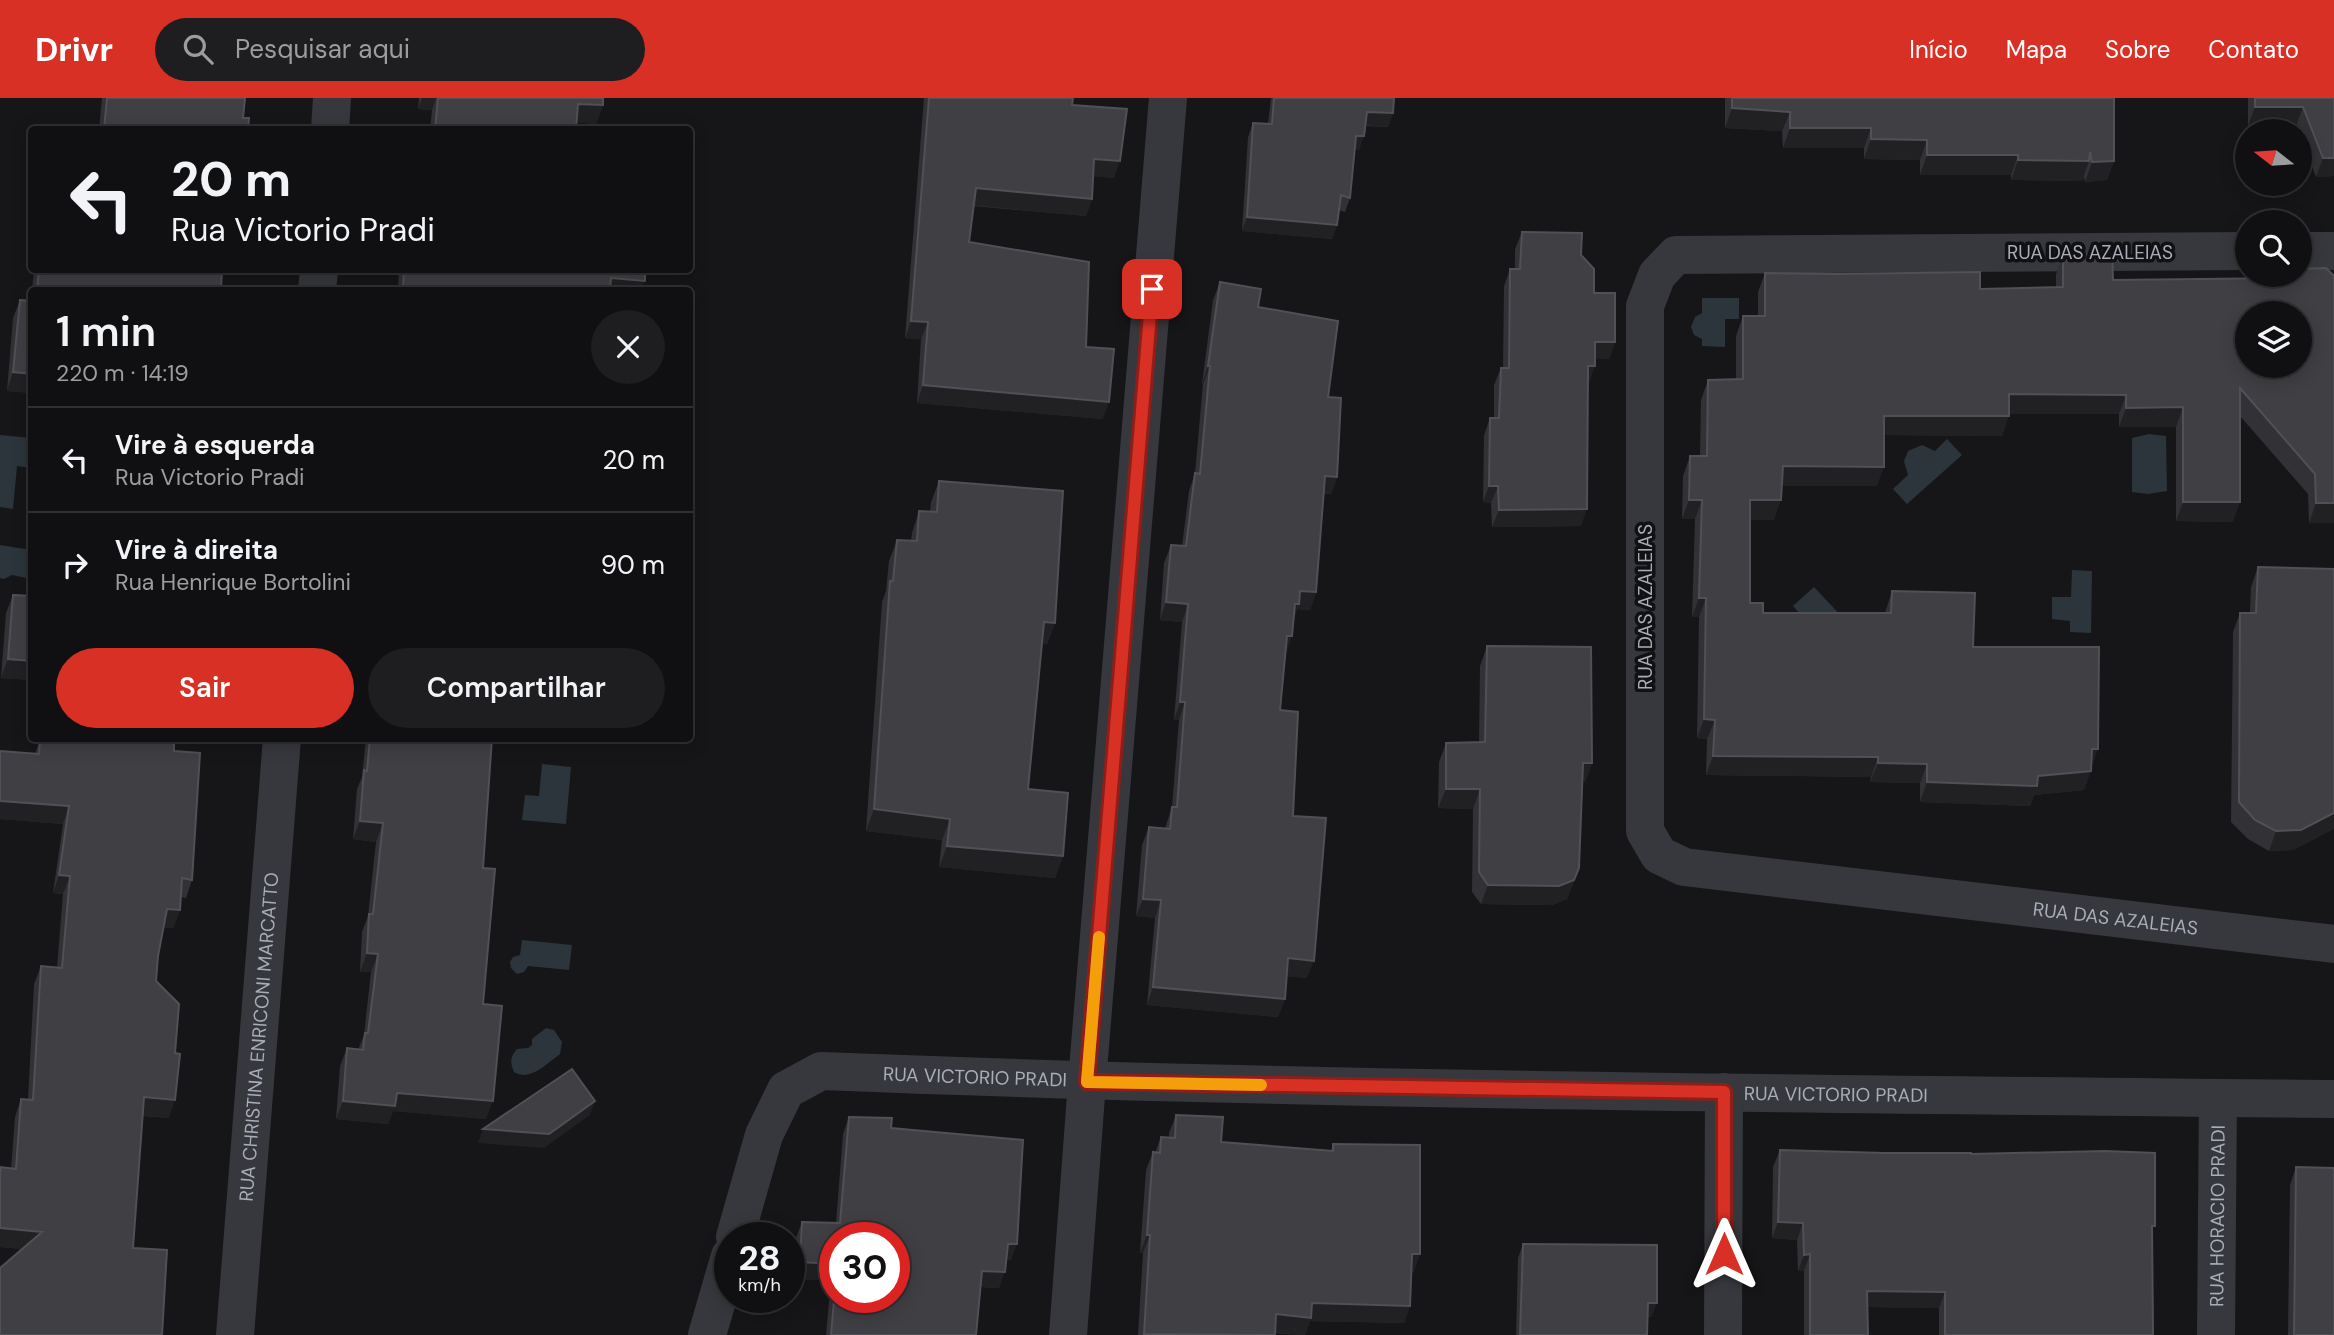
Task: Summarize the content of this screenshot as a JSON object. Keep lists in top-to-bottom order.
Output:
{
  "streets": {
    "street": [
      "RUA DAS AZALEIAS",
      "RUA CHRISTINA ENRICONI MARCATTO",
      "RUA VICTORIO PRADI",
      "RUA HORACIO PRADI"
    ]
  },
  "crossings": [
    ["RUA VICTORIO PRADI", "RUA HORACIO PRADI"]
  ],
  "north": "left",
  "page": {
    "header": "Drivr",
    "search": "Pesquisar aqui",
    "nav": [
      "Início",
      "Mapa",
      "Sobre",
      "Contato"
    ],
    "turn": ["20 m", "Rua Victorio Pradi"],
    "heading": ["1 min", "220 m · 14:19"],
    "list": [
      {
        "name": "Vire à esquerda",
        "note": "Rua Victorio Pradi",
        "value": "20 m"
      },
      {
        "name": "Vire à direita",
        "note": "Rua Henrique Bortolini",
        "value": "90 m"
      }
    ],
    "buttons": ["Sair", "Compartilhar"],
    "speed": "28 km/h",
    "limit": "30"
  }
}
